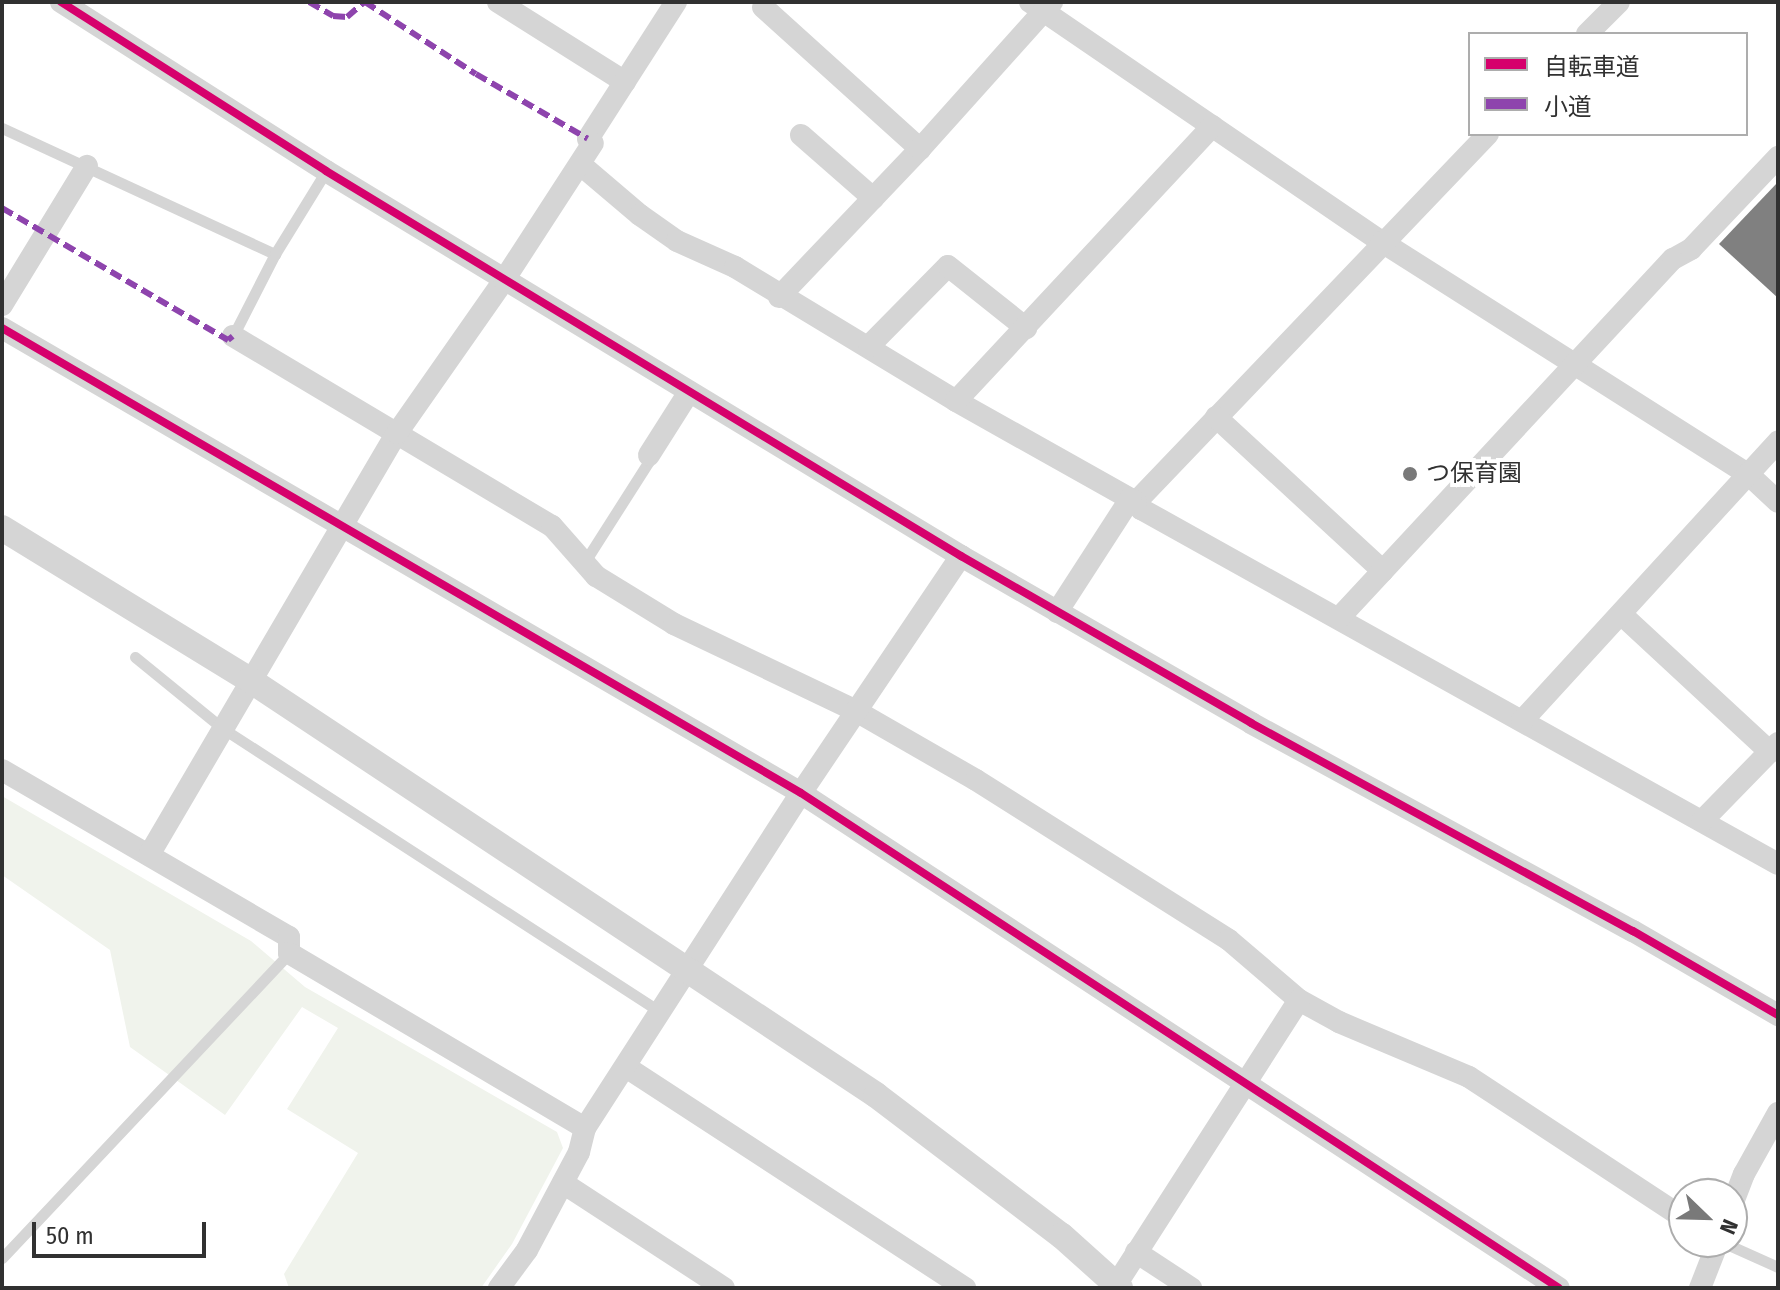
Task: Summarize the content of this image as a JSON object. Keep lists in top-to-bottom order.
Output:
{
  "places": ["つ保育園"],
  "legend": ["自転車道", "小道"],
  "scale_bar": "50 m",
  "north": "bottom right"
}
